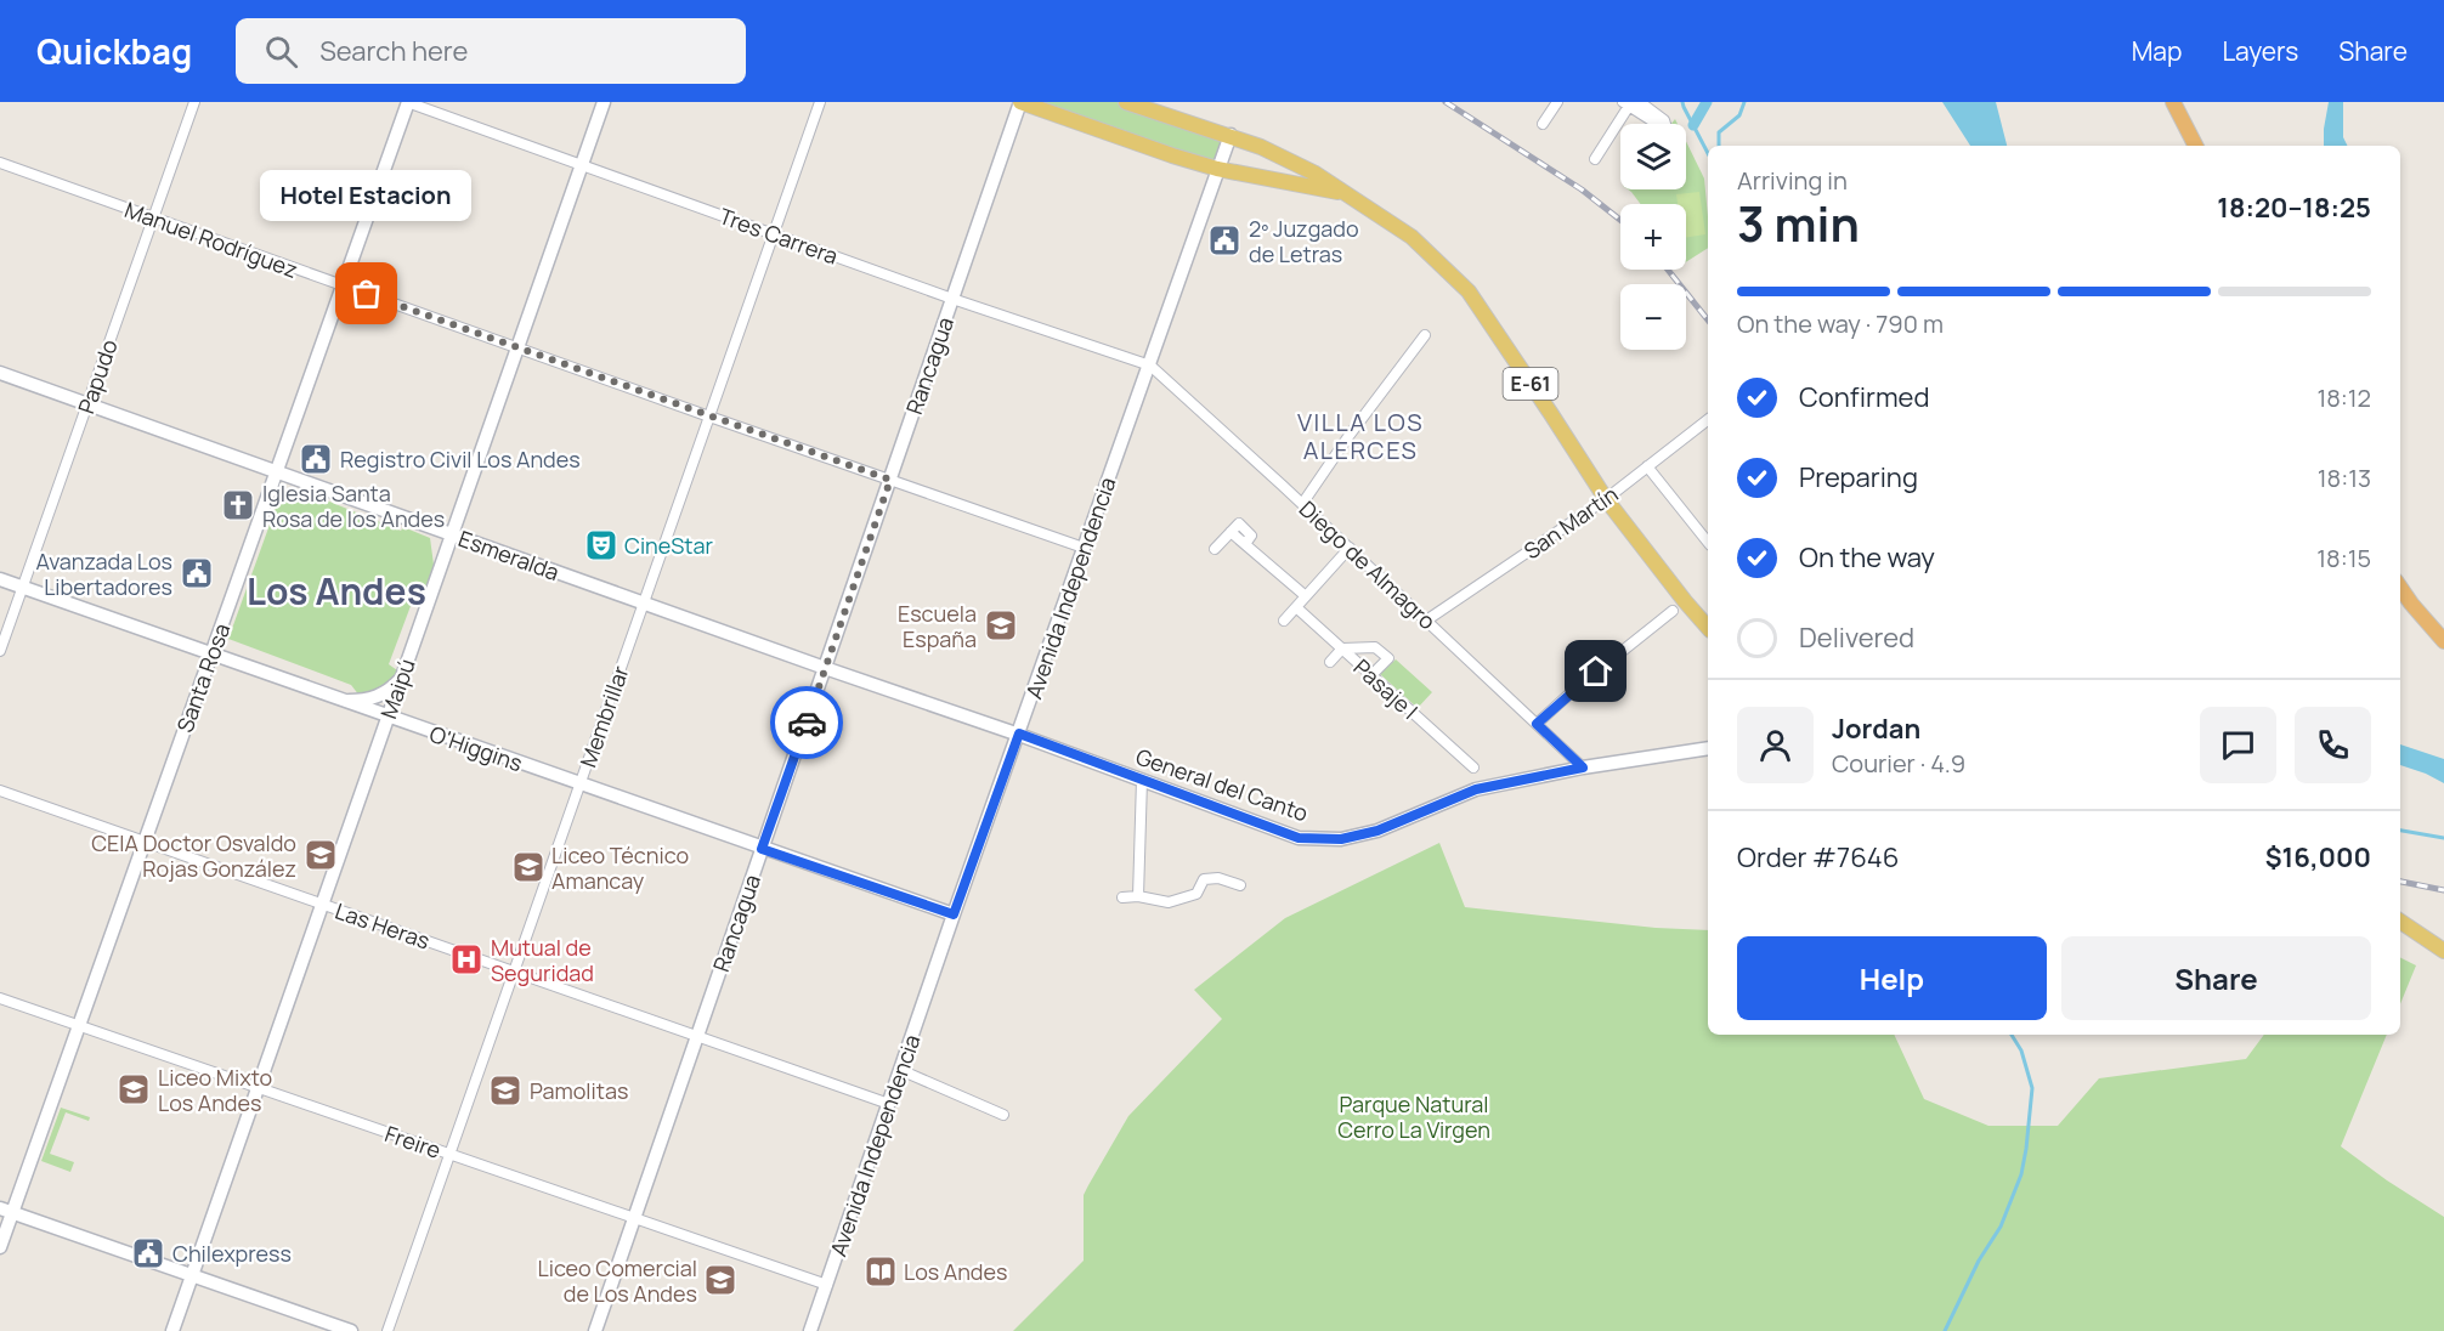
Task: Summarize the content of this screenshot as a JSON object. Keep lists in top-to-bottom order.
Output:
{
  "streets": {
    "main road": [
      "Rancagua",
      "E-61",
      "Esmeralda",
      "Avenida Independencia",
      "Santa Rosa",
      "Maipú",
      "O'Higgins",
      "General del Canto"
    ],
    "street": [
      "Tres Carrera",
      "Manuel Rodríguez",
      "Papudo",
      "San Martín",
      "Diego de Almagro",
      "Pasaje I",
      "Membrillar",
      "Las Heras",
      "Freire"
    ]
  },
  "crossings": [
    ["Tres Carrera", "Rancagua"],
    ["Tres Carrera", "Diego de Almagro"],
    ["Tres Carrera", "Avenida Independencia"],
    ["Tres Carrera", "Santa Rosa"],
    ["Tres Carrera", "Maipú"],
    ["Tres Carrera", "Membrillar"],
    ["Manuel Rodríguez", "Rancagua"],
    ["Manuel Rodríguez", "Papudo"],
    ["Manuel Rodríguez", "Avenida Independencia"],
    ["Manuel Rodríguez", "Santa Rosa"],
    ["Manuel Rodríguez", "Maipú"],
    ["Manuel Rodríguez", "Membrillar"],
    ["Rancagua", "E-61"],
    ["Rancagua", "Esmeralda"],
    ["Rancagua", "O'Higgins"],
    ["Rancagua", "Las Heras"],
    ["Rancagua", "Freire"],
    ["Papudo", "Esmeralda"],
    ["Papudo", "O'Higgins"],
    ["E-61", "San Martín"],
    ["E-61", "Avenida Independencia"],
    ["San Martín", "Diego de Almagro"],
    ["Esmeralda", "Avenida Independencia"],
    ["Esmeralda", "Santa Rosa"],
    ["Esmeralda", "Maipú"],
    ["Esmeralda", "Membrillar"],
    ["Esmeralda", "O'Higgins"],
    ["Esmeralda", "General del Canto"],
    ["Diego de Almagro", "Avenida Independencia"],
    ["Diego de Almagro", "General del Canto"],
    ["Avenida Independencia", "O'Higgins"],
    ["Avenida Independencia", "General del Canto"],
    ["Avenida Independencia", "Las Heras"],
    ["Avenida Independencia", "Freire"],
    ["Santa Rosa", "Maipú"],
    ["Santa Rosa", "O'Higgins"],
    ["Santa Rosa", "Las Heras"],
    ["Santa Rosa", "Freire"],
    ["Maipú", "O'Higgins"],
    ["Maipú", "Las Heras"],
    ["Maipú", "Freire"],
    ["Membrillar", "O'Higgins"],
    ["Membrillar", "Las Heras"],
    ["Membrillar", "Freire"]
  ],
  "districts": ["VILLA LOS ALERCES", "Los Andes"],
  "parks": ["Parque Natural Cerro La Virgen"],
  "places": {
    "public building": [
      "2º Juzgado de Letras",
      "Registro Civil Los Andes",
      "Avanzada Los Libertadores",
      "Chilexpress"
    ],
    "other": ["Hotel Estacion"],
    "church": ["Iglesia Santa Rosa de los Andes"],
    "theatre": ["CineStar"],
    "school or university": [
      "Escuela España",
      "CEIA Doctor Osvaldo Rojas González",
      "Liceo Técnico Amancay",
      "Liceo Mixto Los Andes",
      "Pamolitas",
      "Liceo Comercial de Los Andes"
    ],
    "hospital": ["Mutual de Seguridad"],
    "library": ["Los Andes"]
  },
  "page": {
    "header": "Quickbag",
    "search": "Search here",
    "nav": ["Map", "Layers", "Share"],
    "map_buttons": ["+", "−"],
    "heading": ["3 min", "Arriving in", "18:20–18:25"],
    "panel": [
      "Jordan",
      "Courier · 4.9",
      "Order #7646",
      "$16,000"
    ],
    "bubble": "Hotel Estacion",
    "bar": "On the way · 790 m",
    "list": [
      ["Confirmed", "18:12"],
      ["Preparing", "18:13"],
      ["On the way", "18:15"],
      "Delivered"
    ],
    "buttons": ["Help", "Share"]
  }
}
